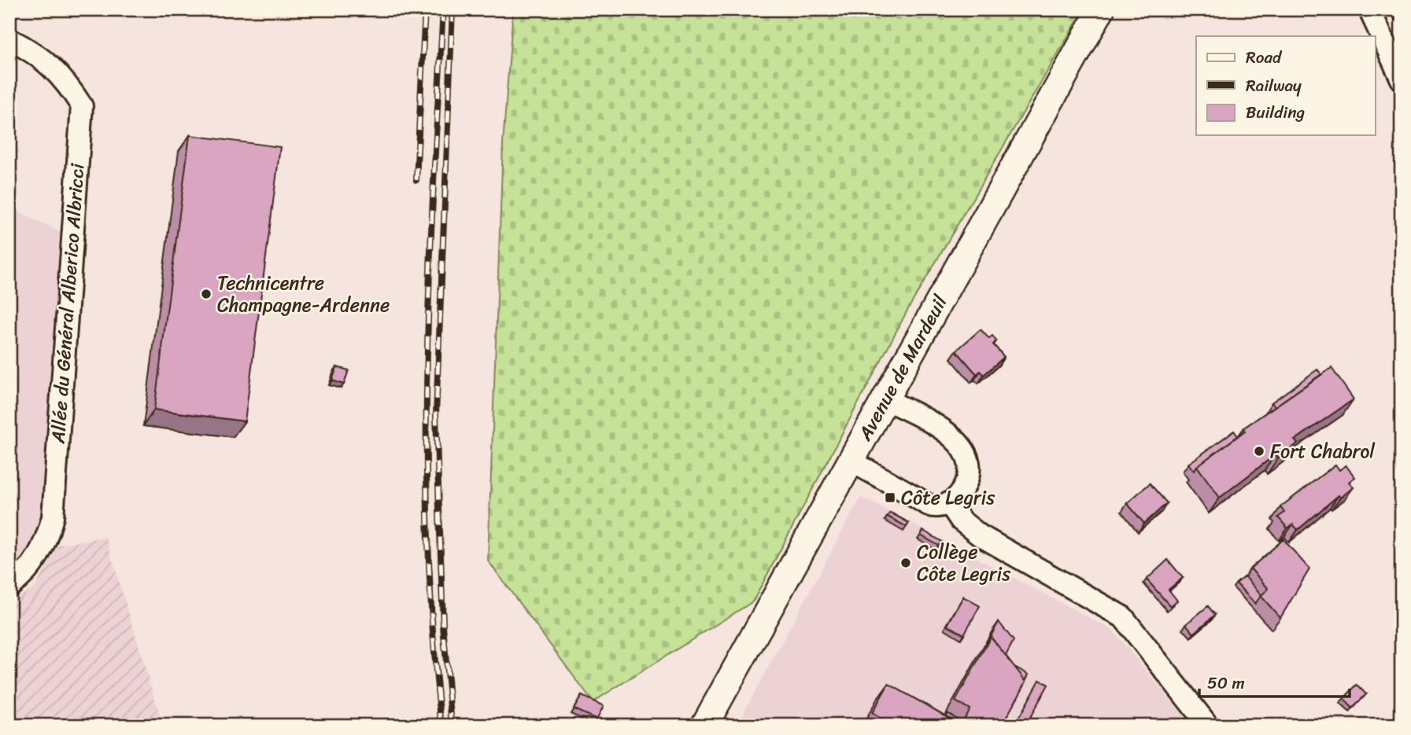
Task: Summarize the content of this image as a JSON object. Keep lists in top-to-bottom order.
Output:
{
  "streets": {
    "street": ["Allée du Général Alberico Albricci", "Avenue de Mardeuil"]
  },
  "places": {
    "other": ["Technicentre Champagne-Ardenne", "Fort Chabrol", "Collège Côte Legris"],
    "transit": ["Côte Legris"]
  },
  "legend": ["Road", "Railway", "Building"],
  "scale_bar": "50 m"
}
